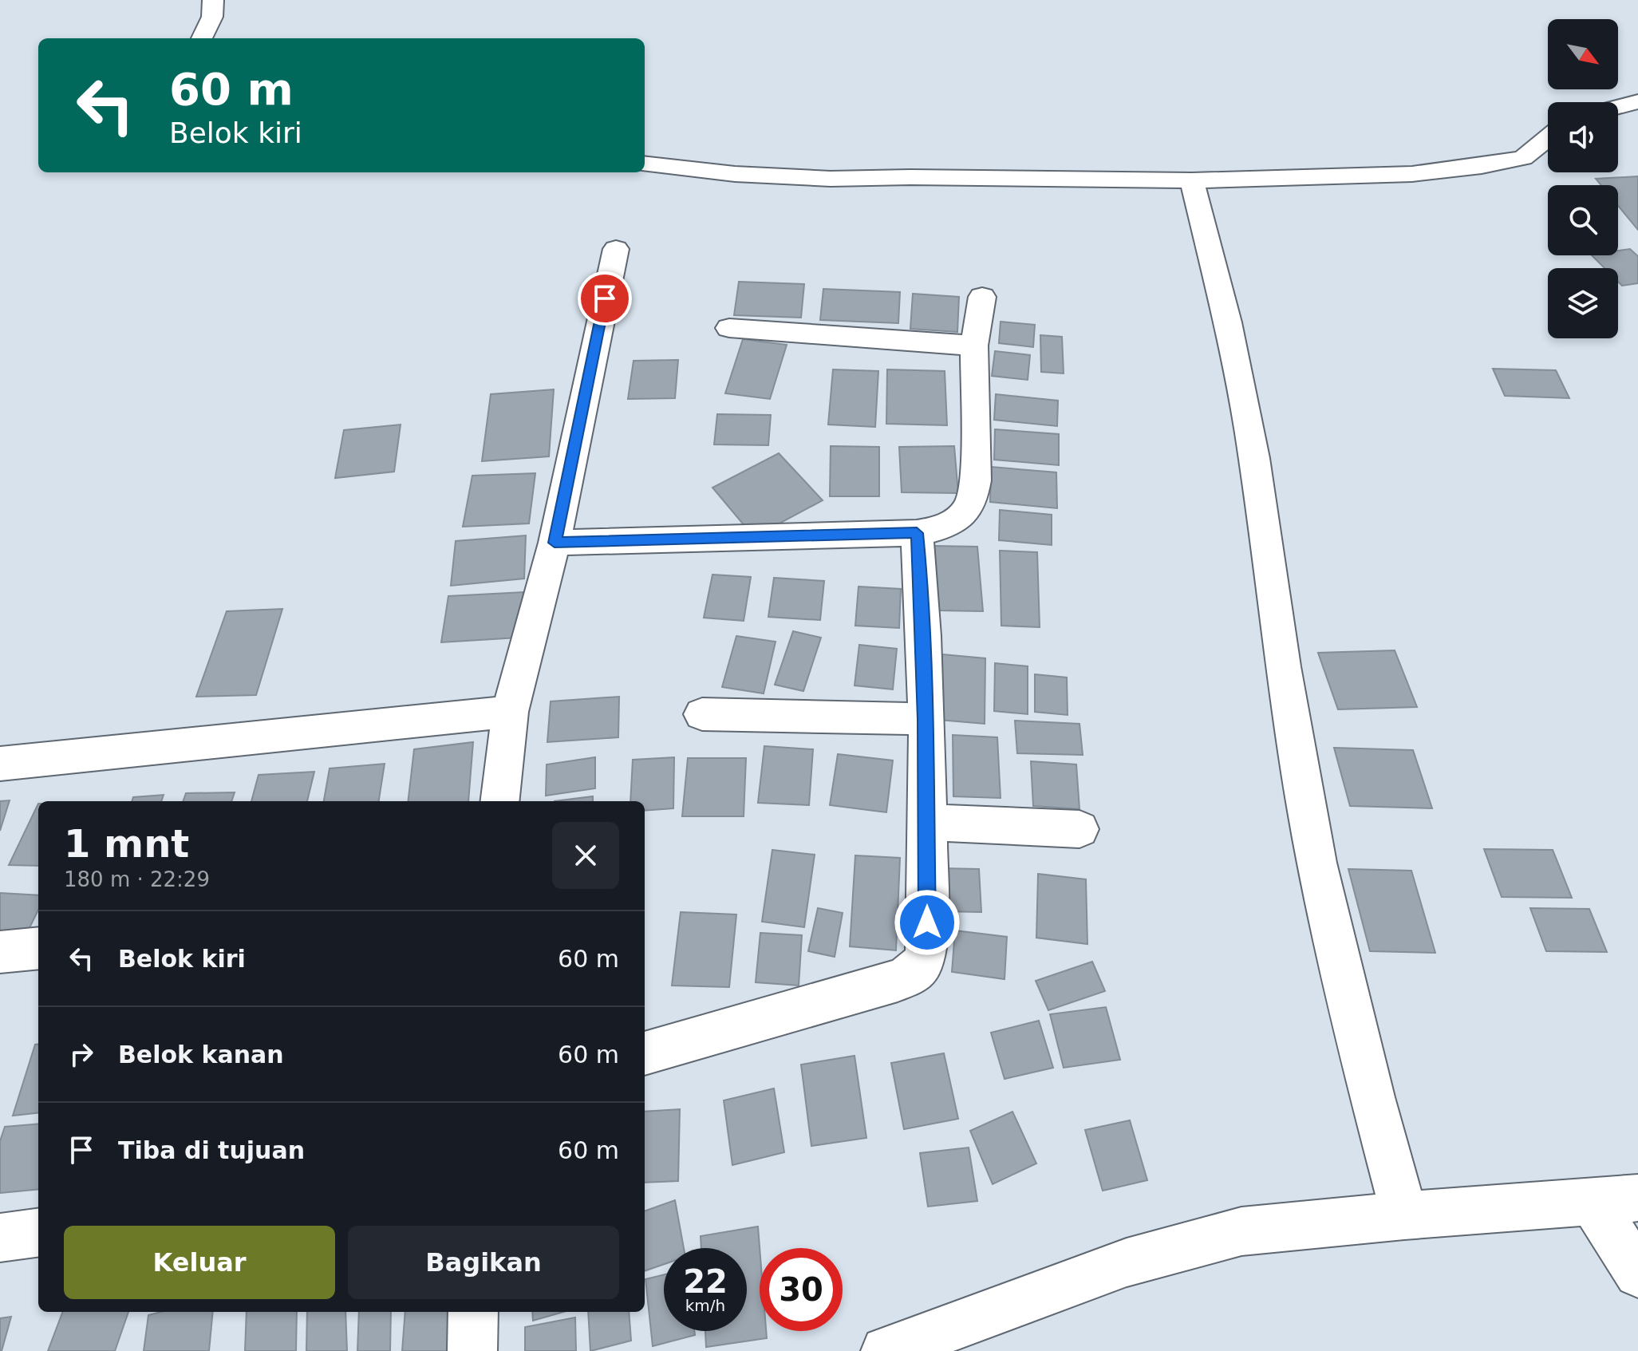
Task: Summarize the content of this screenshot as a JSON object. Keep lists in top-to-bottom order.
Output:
{
  "north": "bottom right",
  "page": {
    "turn": ["60 m", "Belok kiri"],
    "heading": ["1 mnt", "180 m · 22:29"],
    "list": [
      {
        "name": "Belok kiri",
        "value": "60 m"
      },
      {
        "name": "Belok kanan",
        "value": "60 m"
      },
      {
        "name": "Tiba di tujuan",
        "value": "60 m"
      }
    ],
    "buttons": ["Keluar", "Bagikan"],
    "speed": "22 km/h",
    "limit": "30"
  }
}
